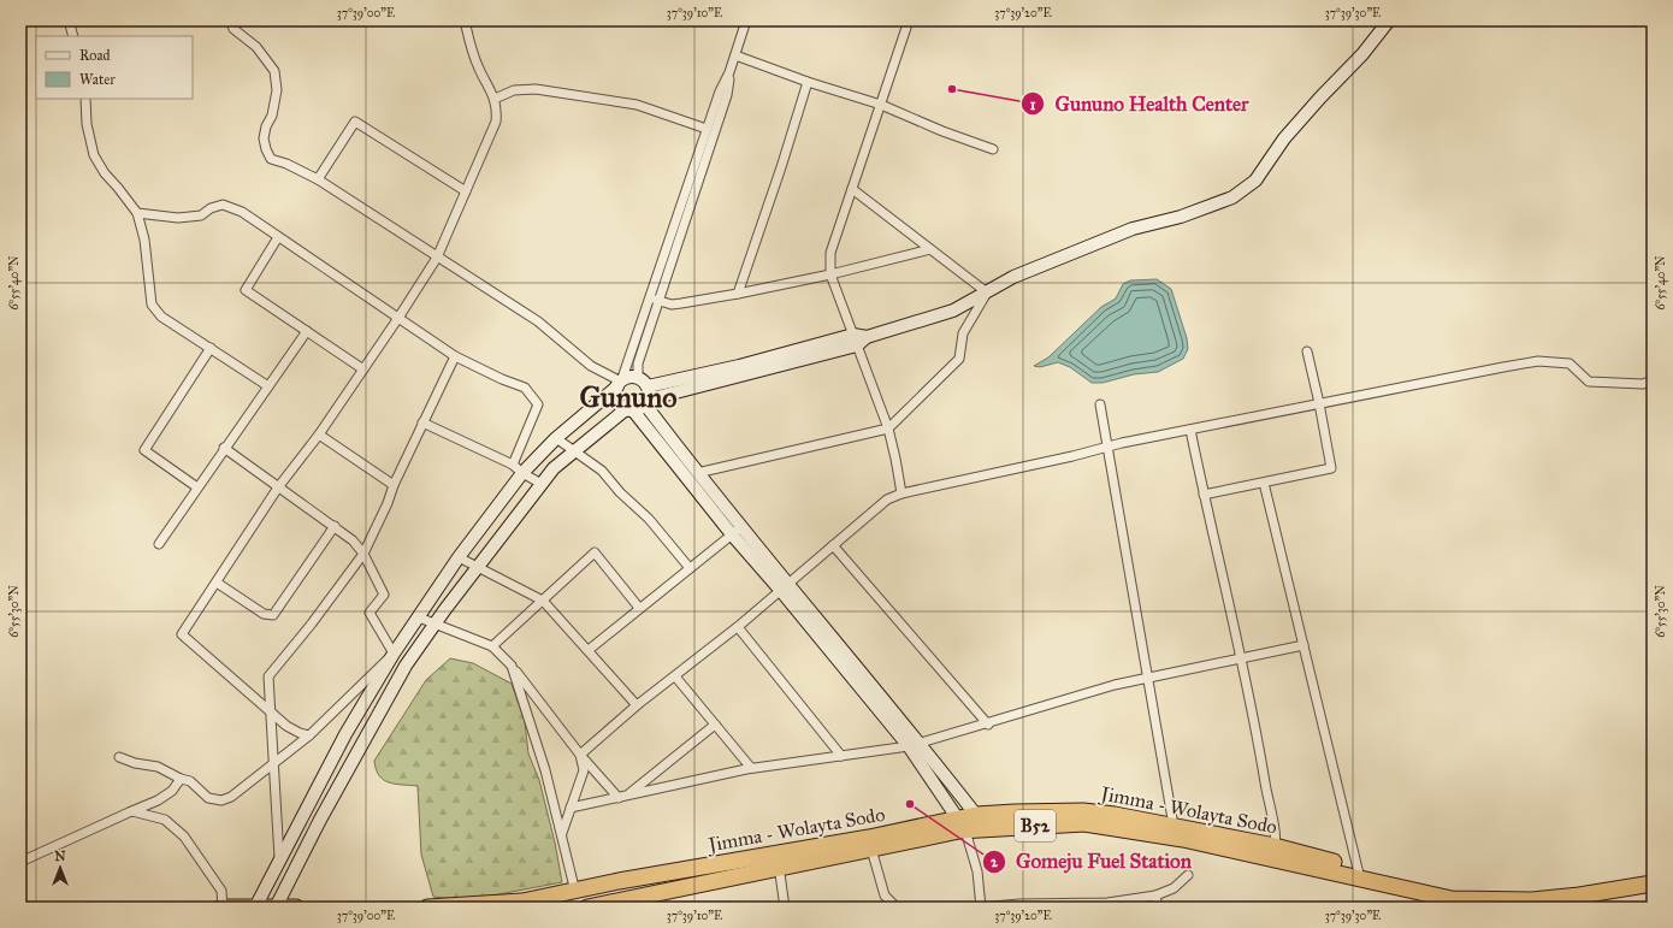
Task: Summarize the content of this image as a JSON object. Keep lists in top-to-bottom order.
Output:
{
  "streets": {
    "highway": ["Jimma - Wolayta Sodo", "B52"]
  },
  "districts": ["Gununo"],
  "places": ["Gununo Health Center", "Gomeju Fuel Station"],
  "legend": ["Road", "Water"],
  "north": "top",
  "coordinates": [
    "37°39'00\"E",
    "37°39'10\"E",
    "37°39'20\"E",
    "37°39'30\"E",
    "6°55'40\"N",
    "6°55'30\"N"
  ]
}
